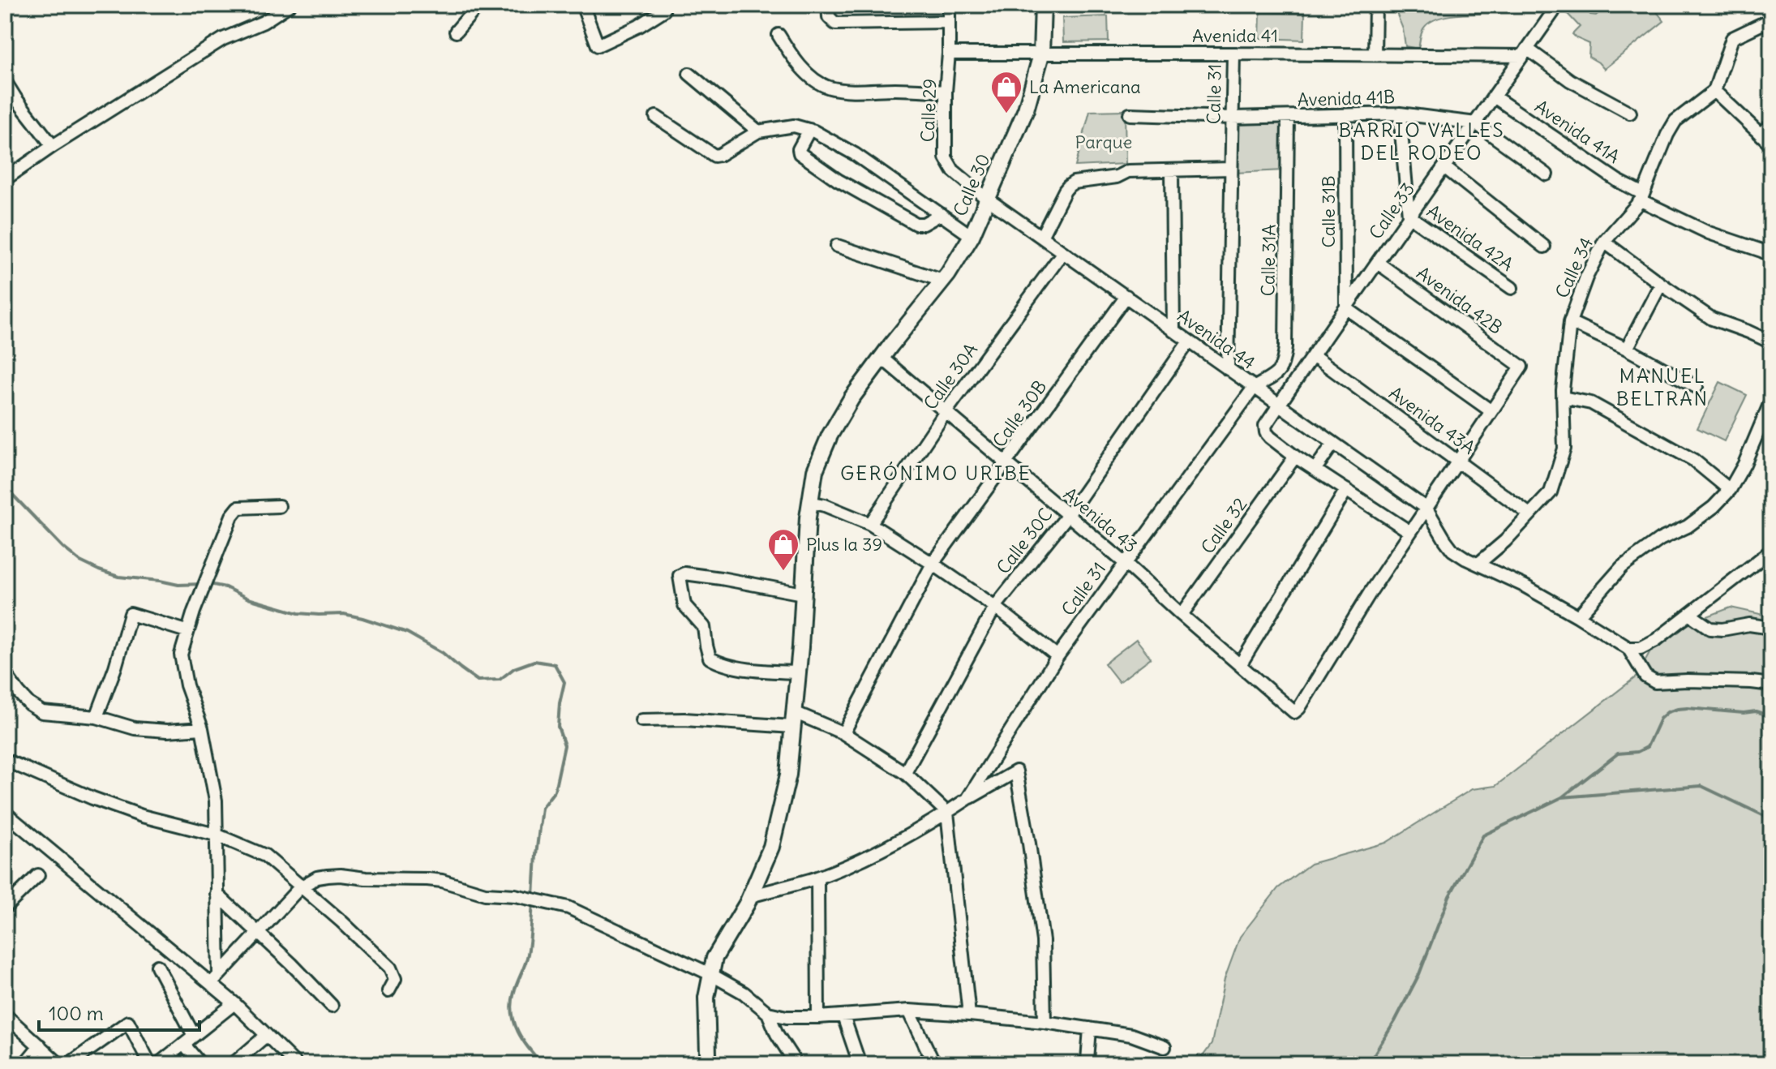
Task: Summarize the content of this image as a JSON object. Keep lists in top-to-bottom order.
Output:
{
  "streets": {
    "main road": ["Calle 30"],
    "street": [
      "Avenida 41",
      "Calle 31",
      "Avenida 41B",
      "Calle 29",
      "Avenida 41A",
      "Calle 33",
      "Calle 31B",
      "Avenida 42A",
      "Calle 31A",
      "Calle 34",
      "Avenida 42B",
      "Avenida 44",
      "Calle 30A",
      "Calle 30B",
      "Avenida 43A",
      "Avenida 43",
      "Calle 32",
      "Calle 30C"
    ]
  },
  "crossings": [
    ["Avenida 41", "Calle 31"],
    ["Avenida 41", "Calle 29"],
    ["Avenida 41", "Calle 30"],
    ["Avenida 41", "Calle 33"],
    ["Calle 31", "Avenida 41B"],
    ["Calle 31", "Calle 30"],
    ["Calle 31", "Calle 31A"],
    ["Calle 31", "Avenida 44"],
    ["Calle 31", "Avenida 43"],
    ["Avenida 41B", "Calle 33"],
    ["Avenida 41B", "Calle 31B"],
    ["Avenida 41B", "Calle 31A"],
    ["Calle 29", "Calle 30"],
    ["Calle 29", "Avenida 44"],
    ["Avenida 41A", "Calle 33"],
    ["Avenida 41A", "Calle 34"],
    ["Calle 30", "Avenida 44"],
    ["Calle 30", "Avenida 43"],
    ["Calle 33", "Calle 31B"],
    ["Calle 33", "Avenida 42A"],
    ["Calle 33", "Avenida 42B"],
    ["Calle 33", "Avenida 44"],
    ["Calle 33", "Avenida 43A"],
    ["Calle 33", "Calle 32"],
    ["Calle 31A", "Avenida 44"],
    ["Calle 34", "Avenida 43A"],
    ["Avenida 44", "Calle 30A"],
    ["Avenida 44", "Calle 30B"],
    ["Avenida 44", "Calle 30C"],
    ["Calle 30A", "Avenida 43"],
    ["Calle 30B", "Avenida 43"],
    ["Avenida 43", "Calle 32"],
    ["Avenida 43", "Calle 30C"]
  ],
  "districts": ["BARRIO VALLES DEL RODEO", "MANUEL BELTRAN", "GERÓNIMO URIBE"],
  "parks": ["Parque"],
  "places": {
    "shop": ["La Americana", "Plus la 39"]
  },
  "scale_bar": "100 m"
}
